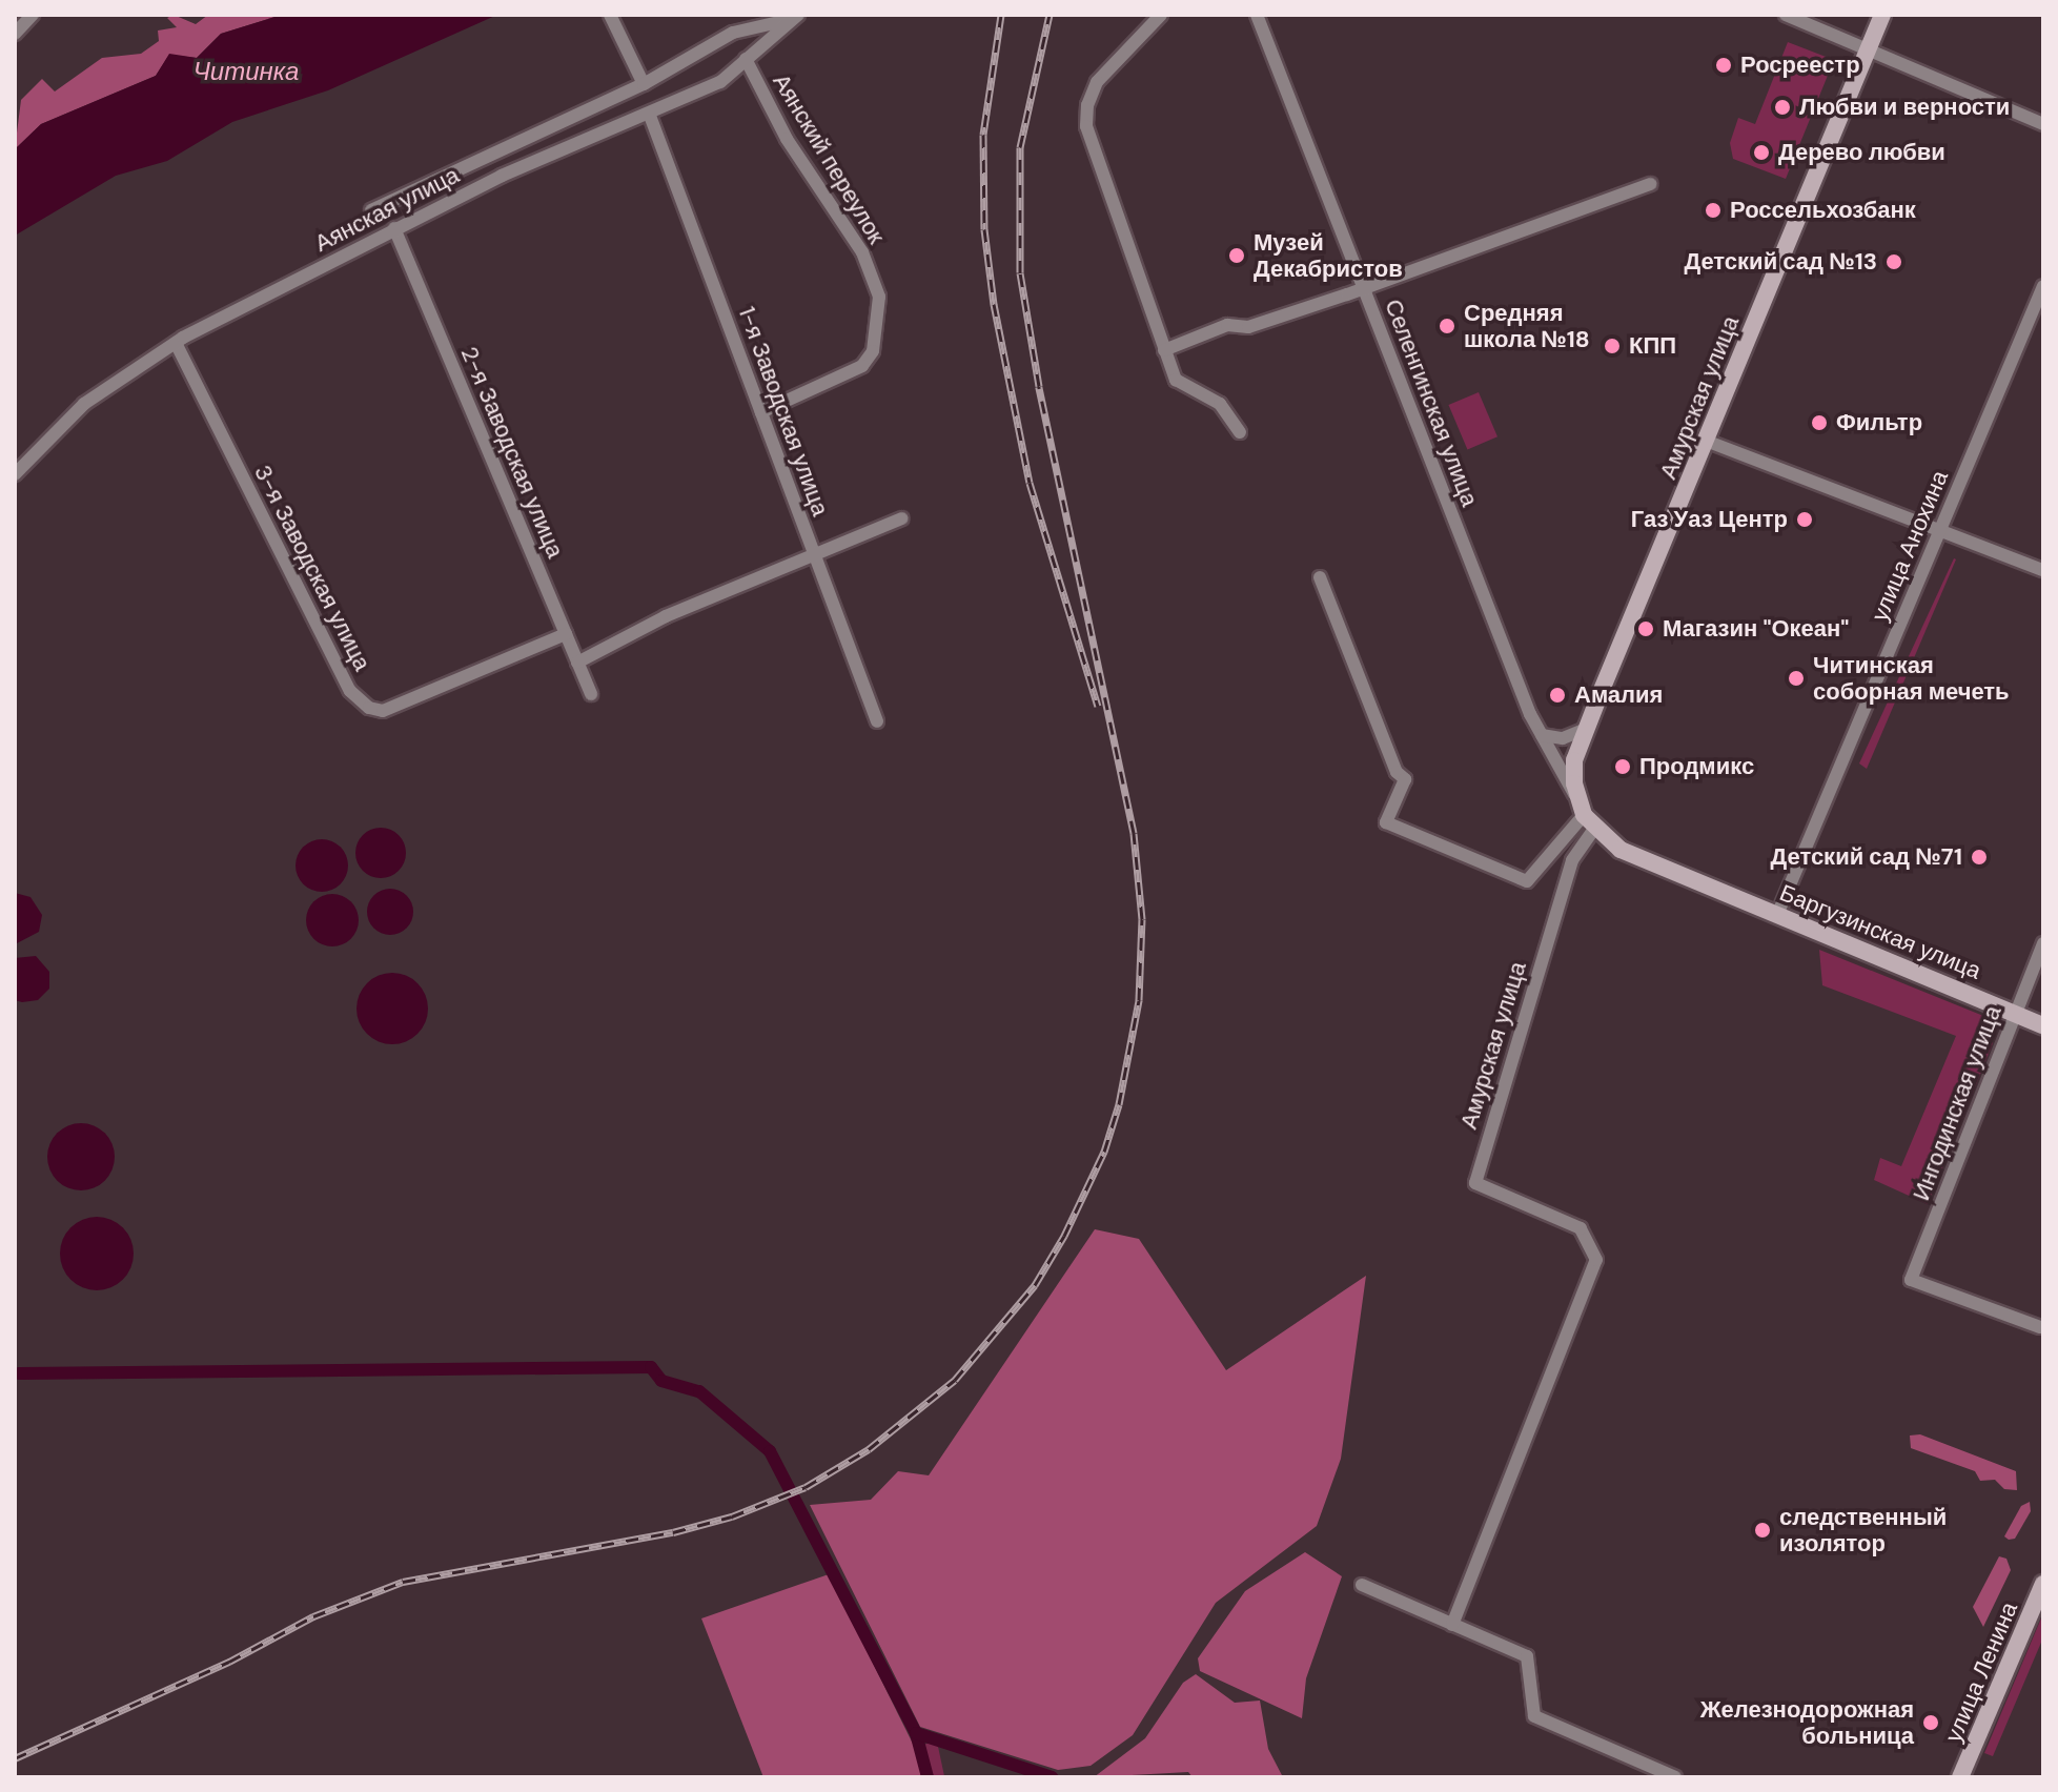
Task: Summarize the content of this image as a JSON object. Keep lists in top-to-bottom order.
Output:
{
  "streets": {
    "main road": ["Амурская улица", "Баргузинская улица", "улица Ленина"],
    "street": [
      "Аянский переулок",
      "Аянская улица",
      "Селенгинская улица",
      "1-я Заводская улица",
      "2-я Заводская улица",
      "улица Анохина",
      "3-я Заводская улица",
      "Ингодинская улица"
    ]
  },
  "crossings": [
    ["Аянский переулок", "Аянская улица"],
    ["Аянский переулок", "1-я Заводская улица"],
    ["Аянская улица", "1-я Заводская улица"],
    ["Аянская улица", "2-я Заводская улица"],
    ["Аянская улица", "3-я Заводская улица"],
    ["Амурская улица", "Селенгинская улица"],
    ["Амурская улица", "Баргузинская улица"],
    ["Селенгинская улица", "Баргузинская улица"],
    ["2-я Заводская улица", "3-я Заводская улица"],
    ["улица Анохина", "Баргузинская улица"],
    ["Баргузинская улица", "Ингодинская улица"]
  ],
  "water": ["Читинка"],
  "places": [
    "Росреестр",
    "Любви и верности",
    "Дерево любви",
    "Россельхозбанк",
    "Музей Декабристов",
    "Детский сад №13",
    "Средняя школа №18",
    "КПП",
    "Фильтр",
    "Газ Уаз Центр",
    "Магазин \"Океан\"",
    "Читинская соборная мечеть",
    "Амалия",
    "Продмикс",
    "Детский сад №71",
    "следственный изолятор",
    "Железнодорожная больница"
  ]
}
